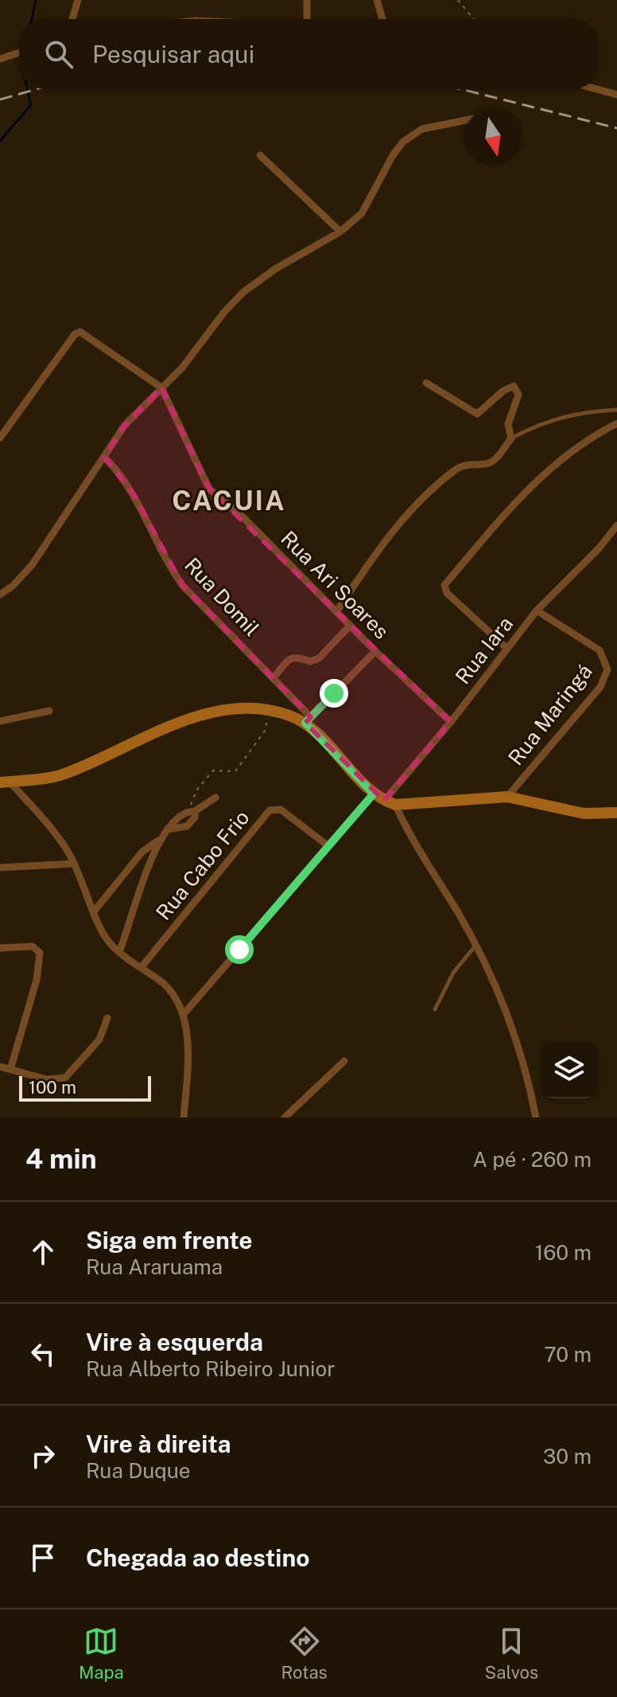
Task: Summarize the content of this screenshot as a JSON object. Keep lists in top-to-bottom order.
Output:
{
  "streets": {
    "street": [
      "Rua Ari Soares",
      "Rua Domil",
      "Rua Iara",
      "Rua Maringá",
      "Rua Cabo Frio"
    ]
  },
  "crossings": [
    ["Rua Ari Soares", "Rua Iara"],
    ["Rua Iara", "Rua Maringá"]
  ],
  "districts": ["CACUIA"],
  "scale_bar": "100 m",
  "north": "bottom",
  "page": {
    "search": "Pesquisar aqui",
    "scale": "100 m",
    "heading": ["4 min", "A pé · 260 m"],
    "list": [
      ["Siga em frente", "Rua Araruama", "160 m"],
      ["Vire à esquerda", "Rua Alberto Ribeiro Junior", "70 m"],
      ["Vire à direita", "Rua Duque", "30 m"],
      "Chegada ao destino"
    ],
    "nav": ["Mapa", "Rotas", "Salvos"]
  }
}
